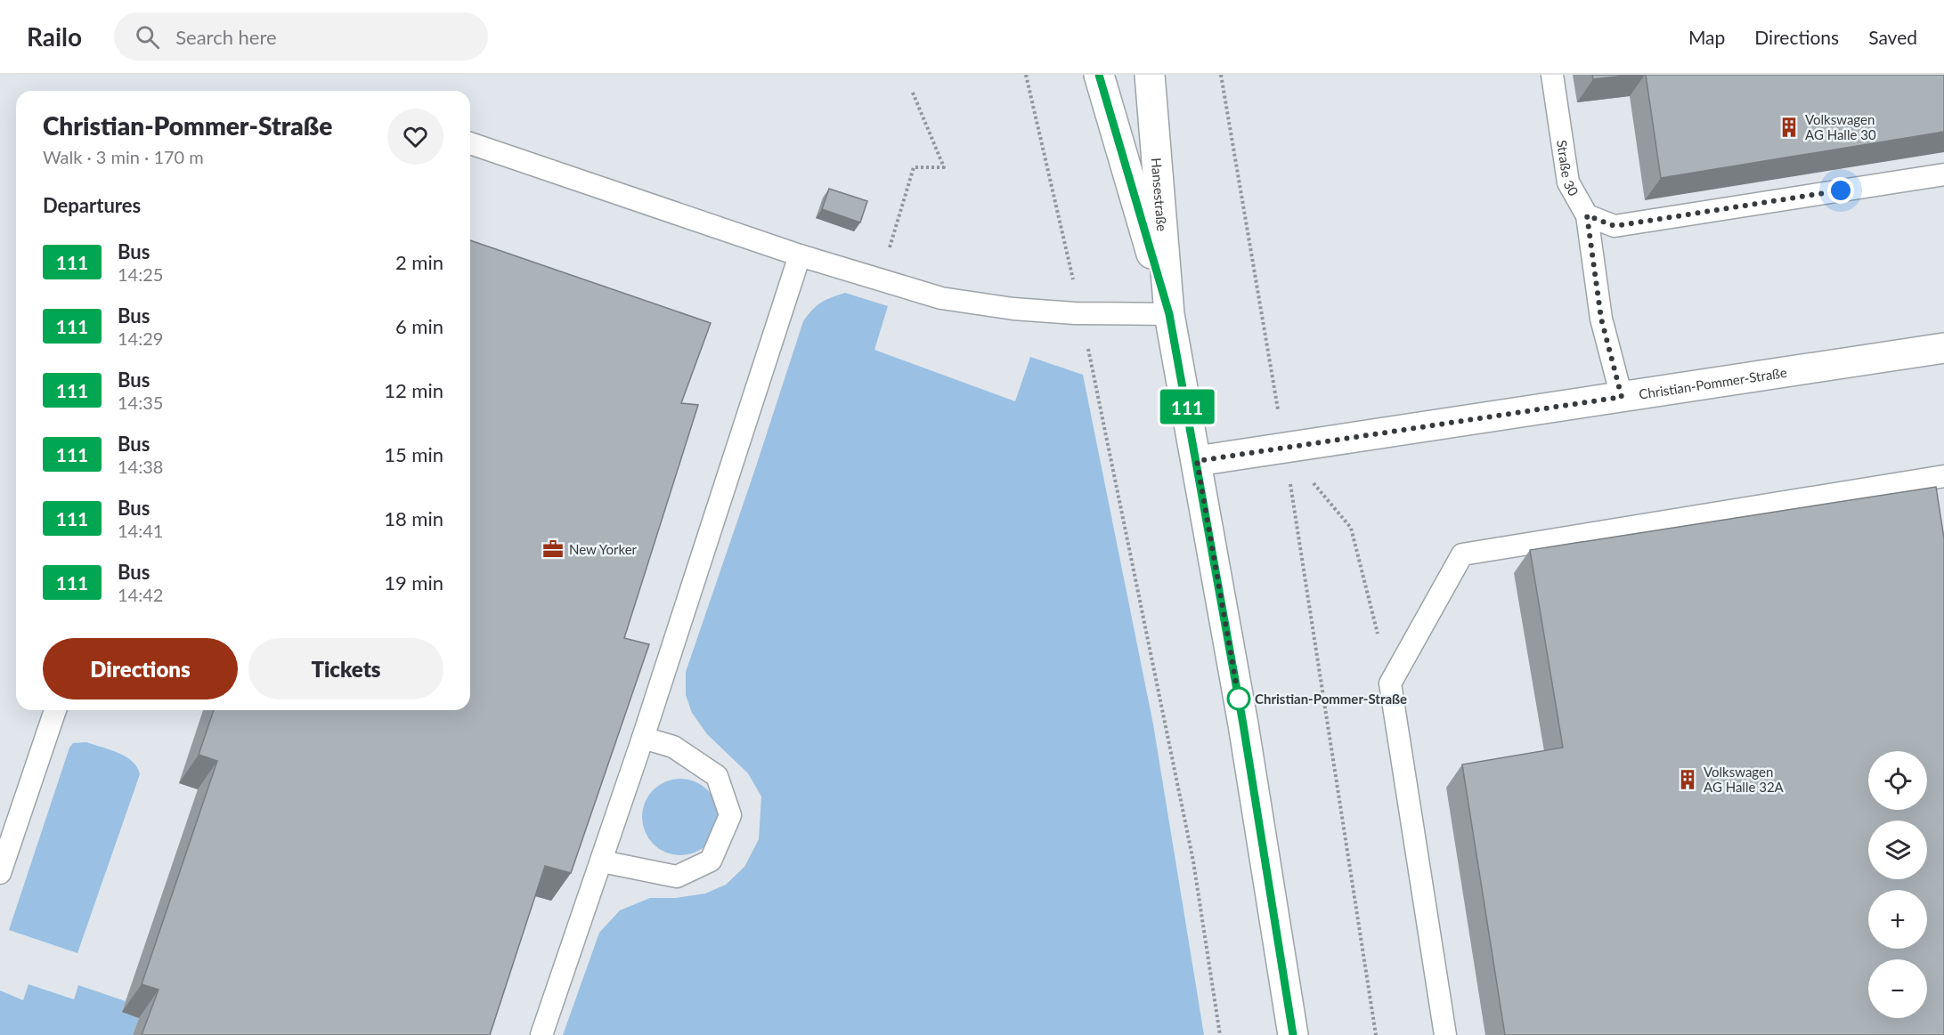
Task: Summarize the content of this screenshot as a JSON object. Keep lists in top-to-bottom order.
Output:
{
  "streets": {
    "main road": ["Hansestraße", "Christian-Pommer-Straße"],
    "lane": ["Straße 30"]
  },
  "crossings": [
    ["Hansestraße", "Christian-Pommer-Straße"]
  ],
  "places": {
    "building": ["Volkswagen AG Halle 30", "Volkswagen AG Halle 32A"],
    "office": ["New Yorker"],
    "other": ["Christian-Pommer-Straße"]
  },
  "lines": ["bus line 111"],
  "page": {
    "header": "Railo",
    "search": "Search here",
    "nav": ["Map", "Directions", "Saved"],
    "on_map": "111",
    "heading": [
      ["Christian-Pommer-Straße", "Walk · 3 min · 170 m"],
      "Departures"
    ],
    "list": [
      {
        "mark": "111",
        "name": "Bus",
        "note": "14:25",
        "value": "2 min"
      },
      {
        "mark": "111",
        "name": "Bus",
        "note": "14:29",
        "value": "6 min"
      },
      {
        "mark": "111",
        "name": "Bus",
        "note": "14:35",
        "value": "12 min"
      },
      {
        "mark": "111",
        "name": "Bus",
        "note": "14:38",
        "value": "15 min"
      },
      {
        "mark": "111",
        "name": "Bus",
        "note": "14:41",
        "value": "18 min"
      },
      {
        "mark": "111",
        "name": "Bus",
        "note": "14:42",
        "value": "19 min"
      }
    ],
    "buttons": ["Directions", "Tickets"],
    "map_buttons": ["+", "−"]
  }
}
